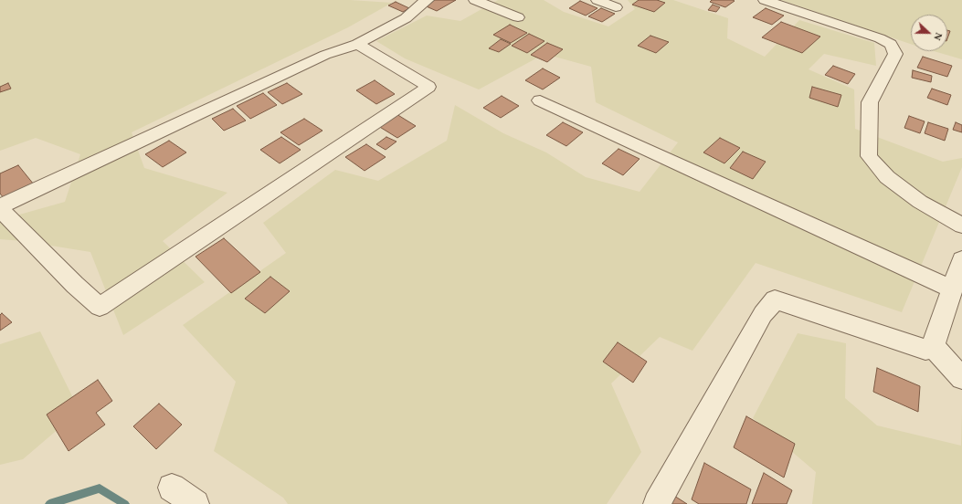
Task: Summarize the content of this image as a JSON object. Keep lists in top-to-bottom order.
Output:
{
  "north": "right"
}
